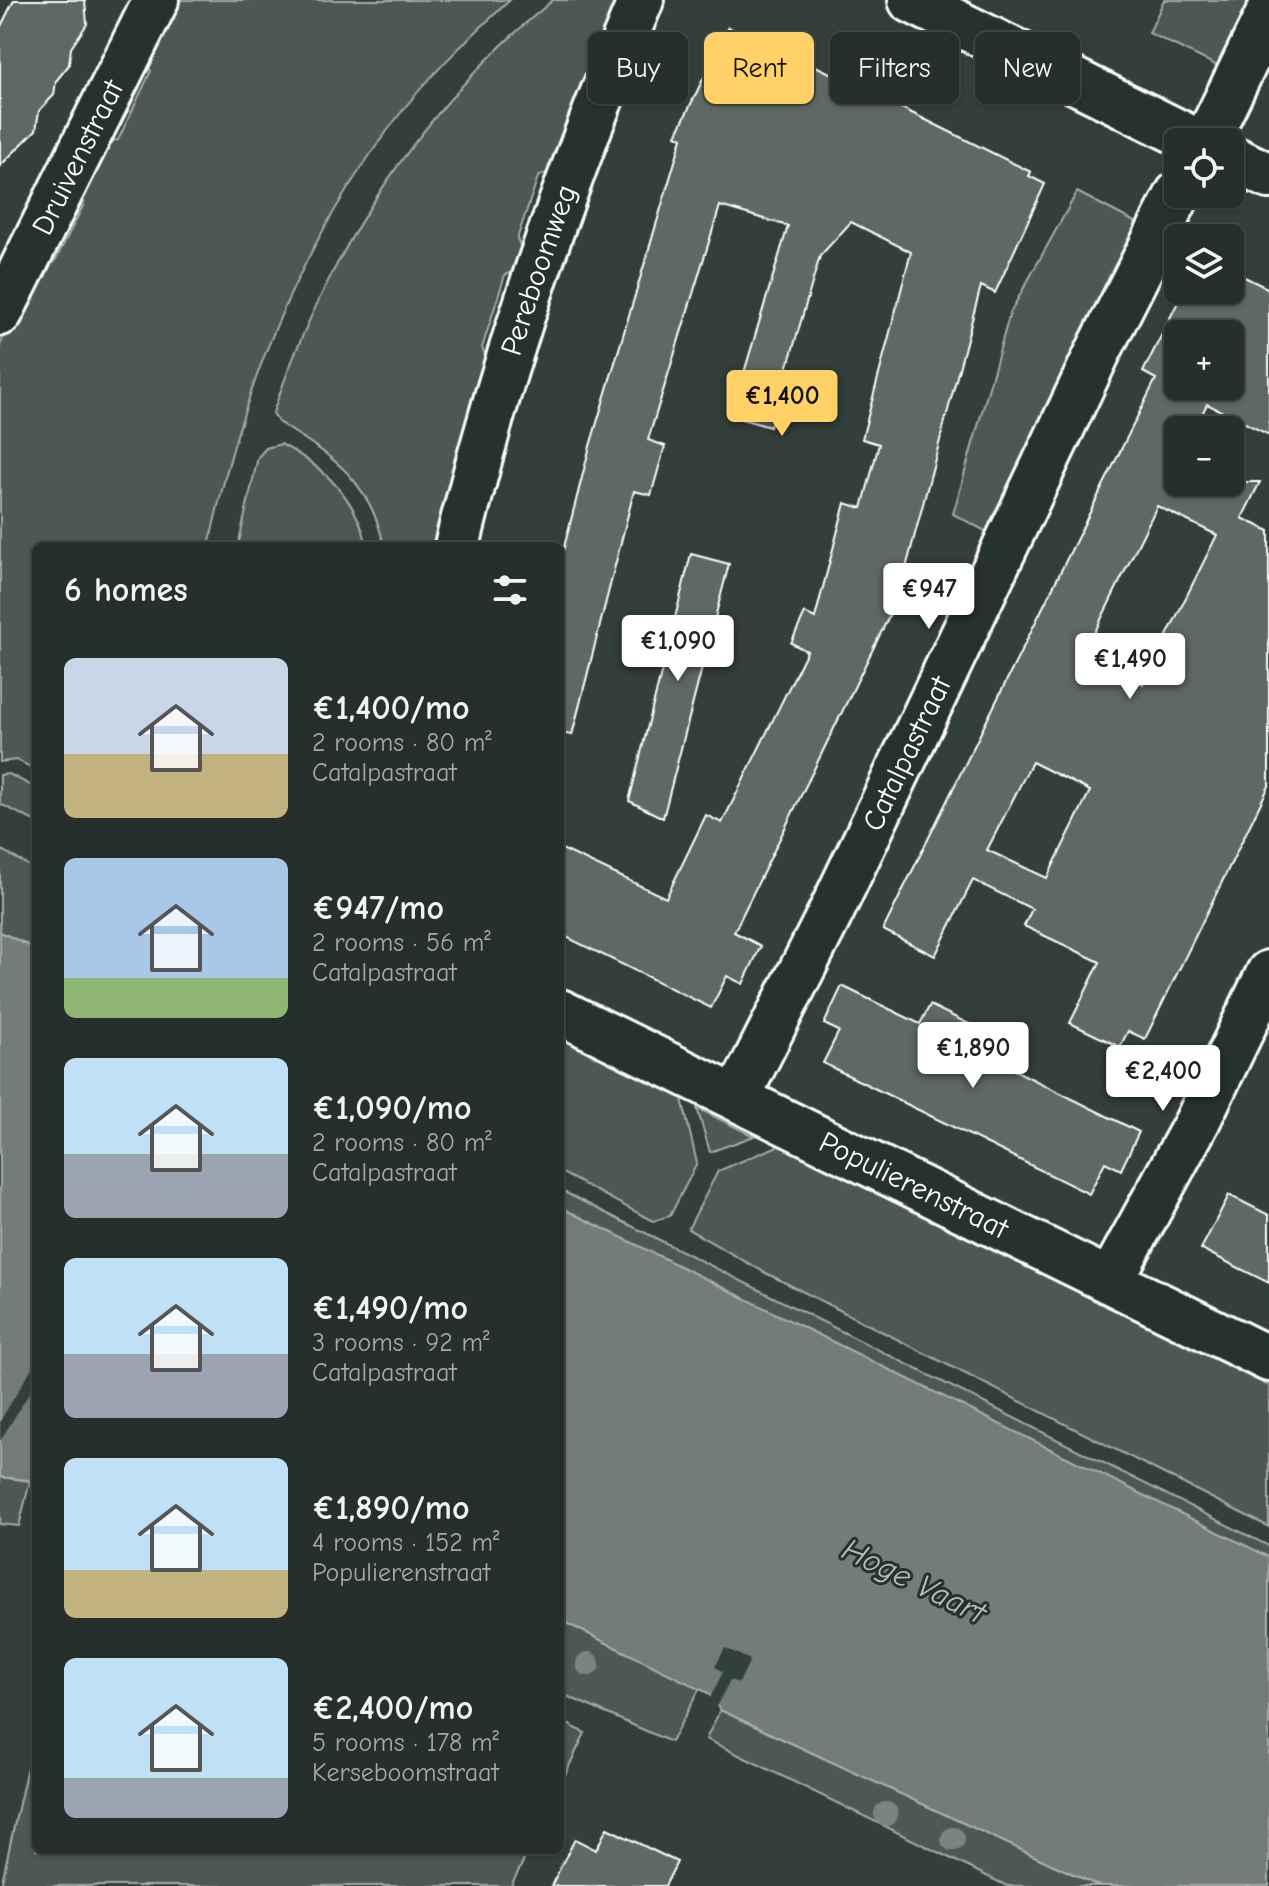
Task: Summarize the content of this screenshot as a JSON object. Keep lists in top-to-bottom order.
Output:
{
  "streets": {
    "street": [
      "Druivenstraat",
      "Pereboomweg",
      "Catalpastraat",
      "Populierenstraat"
    ]
  },
  "crossings": [
    ["Catalpastraat", "Populierenstraat"]
  ],
  "water": ["Hoge Vaart"],
  "page": {
    "chip": [
      "Buy",
      "Rent",
      "Filters",
      "New"
    ],
    "map_buttons": ["+", "−"],
    "price": [
      "€1,400",
      "€947",
      "€1,090",
      "€1,490",
      "€1,890",
      "€2,400"
    ],
    "heading": "6 homes",
    "list": [
      {
        "name": "€1,400/mo",
        "note": "2 rooms · 80 m² · Catalpastraat"
      },
      {
        "name": "€947/mo",
        "note": "2 rooms · 56 m² · Catalpastraat"
      },
      {
        "name": "€1,090/mo",
        "note": "2 rooms · 80 m² · Catalpastraat"
      },
      {
        "name": "€1,490/mo",
        "note": "3 rooms · 92 m² · Catalpastraat"
      },
      {
        "name": "€1,890/mo",
        "note": "4 rooms · 152 m² · Populierenstraat"
      },
      {
        "name": "€2,400/mo",
        "note": "5 rooms · 178 m² · Kerseboomstraat"
      }
    ]
  }
}
